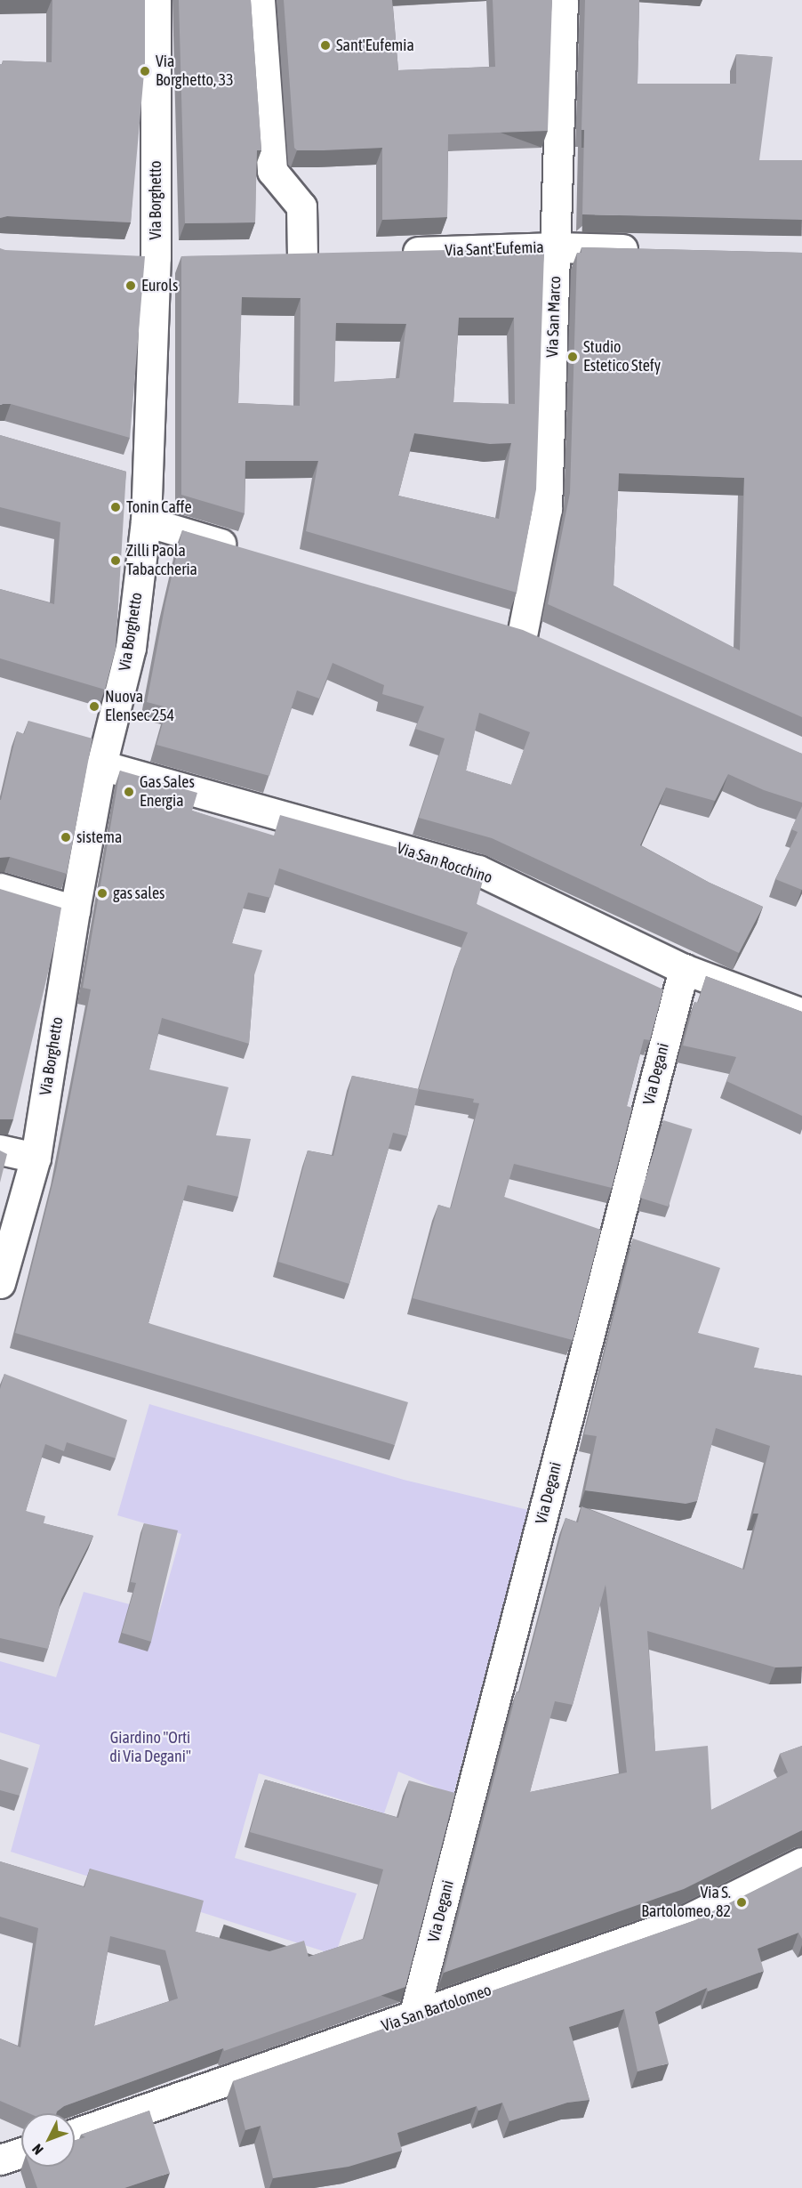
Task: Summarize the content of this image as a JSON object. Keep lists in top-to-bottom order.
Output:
{
  "streets": {
    "street": [
      "Via Borghetto",
      "Via Sant'Eufemia",
      "Via San Marco",
      "Via San Rocchino",
      "Via Degani",
      "Via San Bartolomeo"
    ]
  },
  "crossings": [
    ["Via Borghetto", "Via San Rocchino"],
    ["Via Sant'Eufemia", "Via San Marco"],
    ["Via San Rocchino", "Via Degani"],
    ["Via Degani", "Via San Bartolomeo"]
  ],
  "parks": ["Giardino \"Orti di Via Degani\""],
  "places": [
    "Sant'Eufemia",
    "Via Borghetto, 33",
    "Eurols",
    "Studio Estetico Stefy",
    "Tonin Caffe",
    "Zilli Paola Tabaccheria",
    "Nuova Elensec 254",
    "Gas Sales Energia",
    "sistema",
    "gas sales",
    "Via S. Bartolomeo, 82"
  ],
  "north": "bottom left"
}
